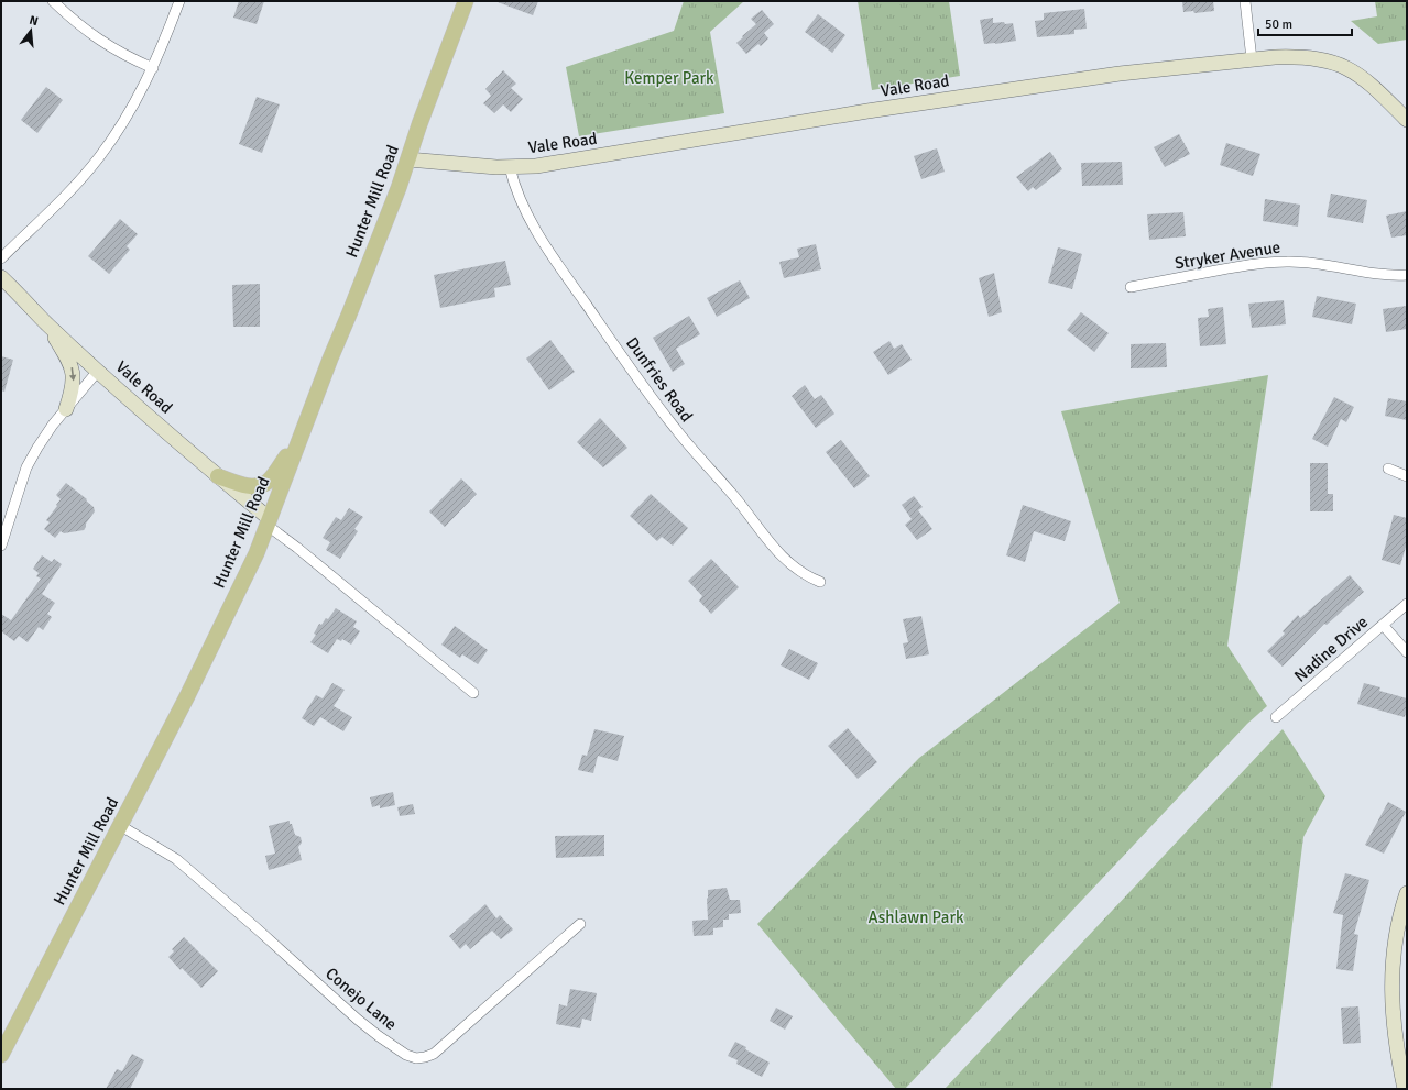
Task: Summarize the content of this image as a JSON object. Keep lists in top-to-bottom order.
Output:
{
  "streets": {
    "main road": ["Vale Road", "Hunter Mill Road"],
    "street": [
      "Stryker Avenue",
      "Dunfries Road",
      "Nadine Drive",
      "Conejo Lane"
    ]
  },
  "crossings": [
    ["Vale Road", "Hunter Mill Road"],
    ["Vale Road", "Dunfries Road"],
    ["Hunter Mill Road", "Conejo Lane"]
  ],
  "parks": ["Kemper Park", "Ashlawn Park"],
  "scale_bar": "50 m",
  "north": "top"
}
